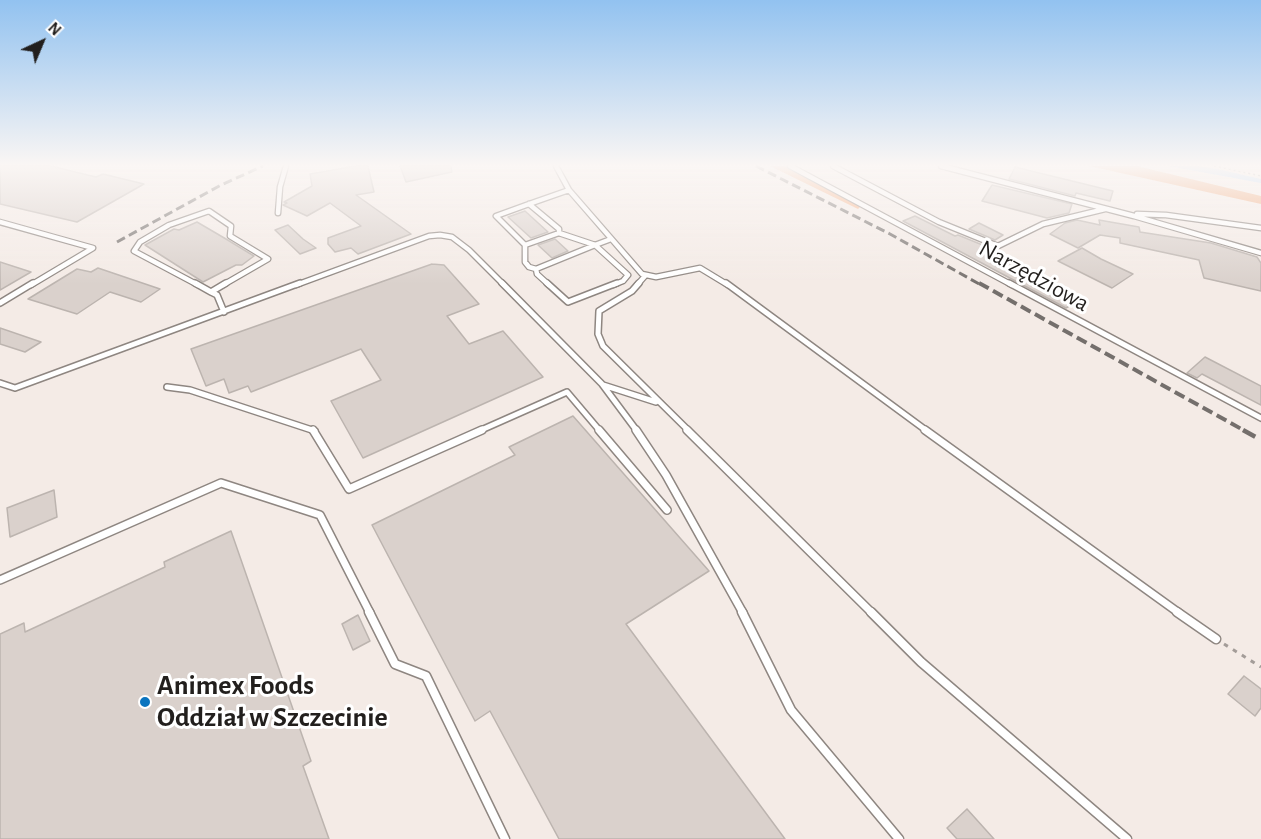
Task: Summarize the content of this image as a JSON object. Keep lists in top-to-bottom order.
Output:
{
  "streets": {
    "lane": ["Narzędziowa"]
  },
  "places": ["Animex Foods Oddział w Szczecinie"],
  "north": "top right"
}
